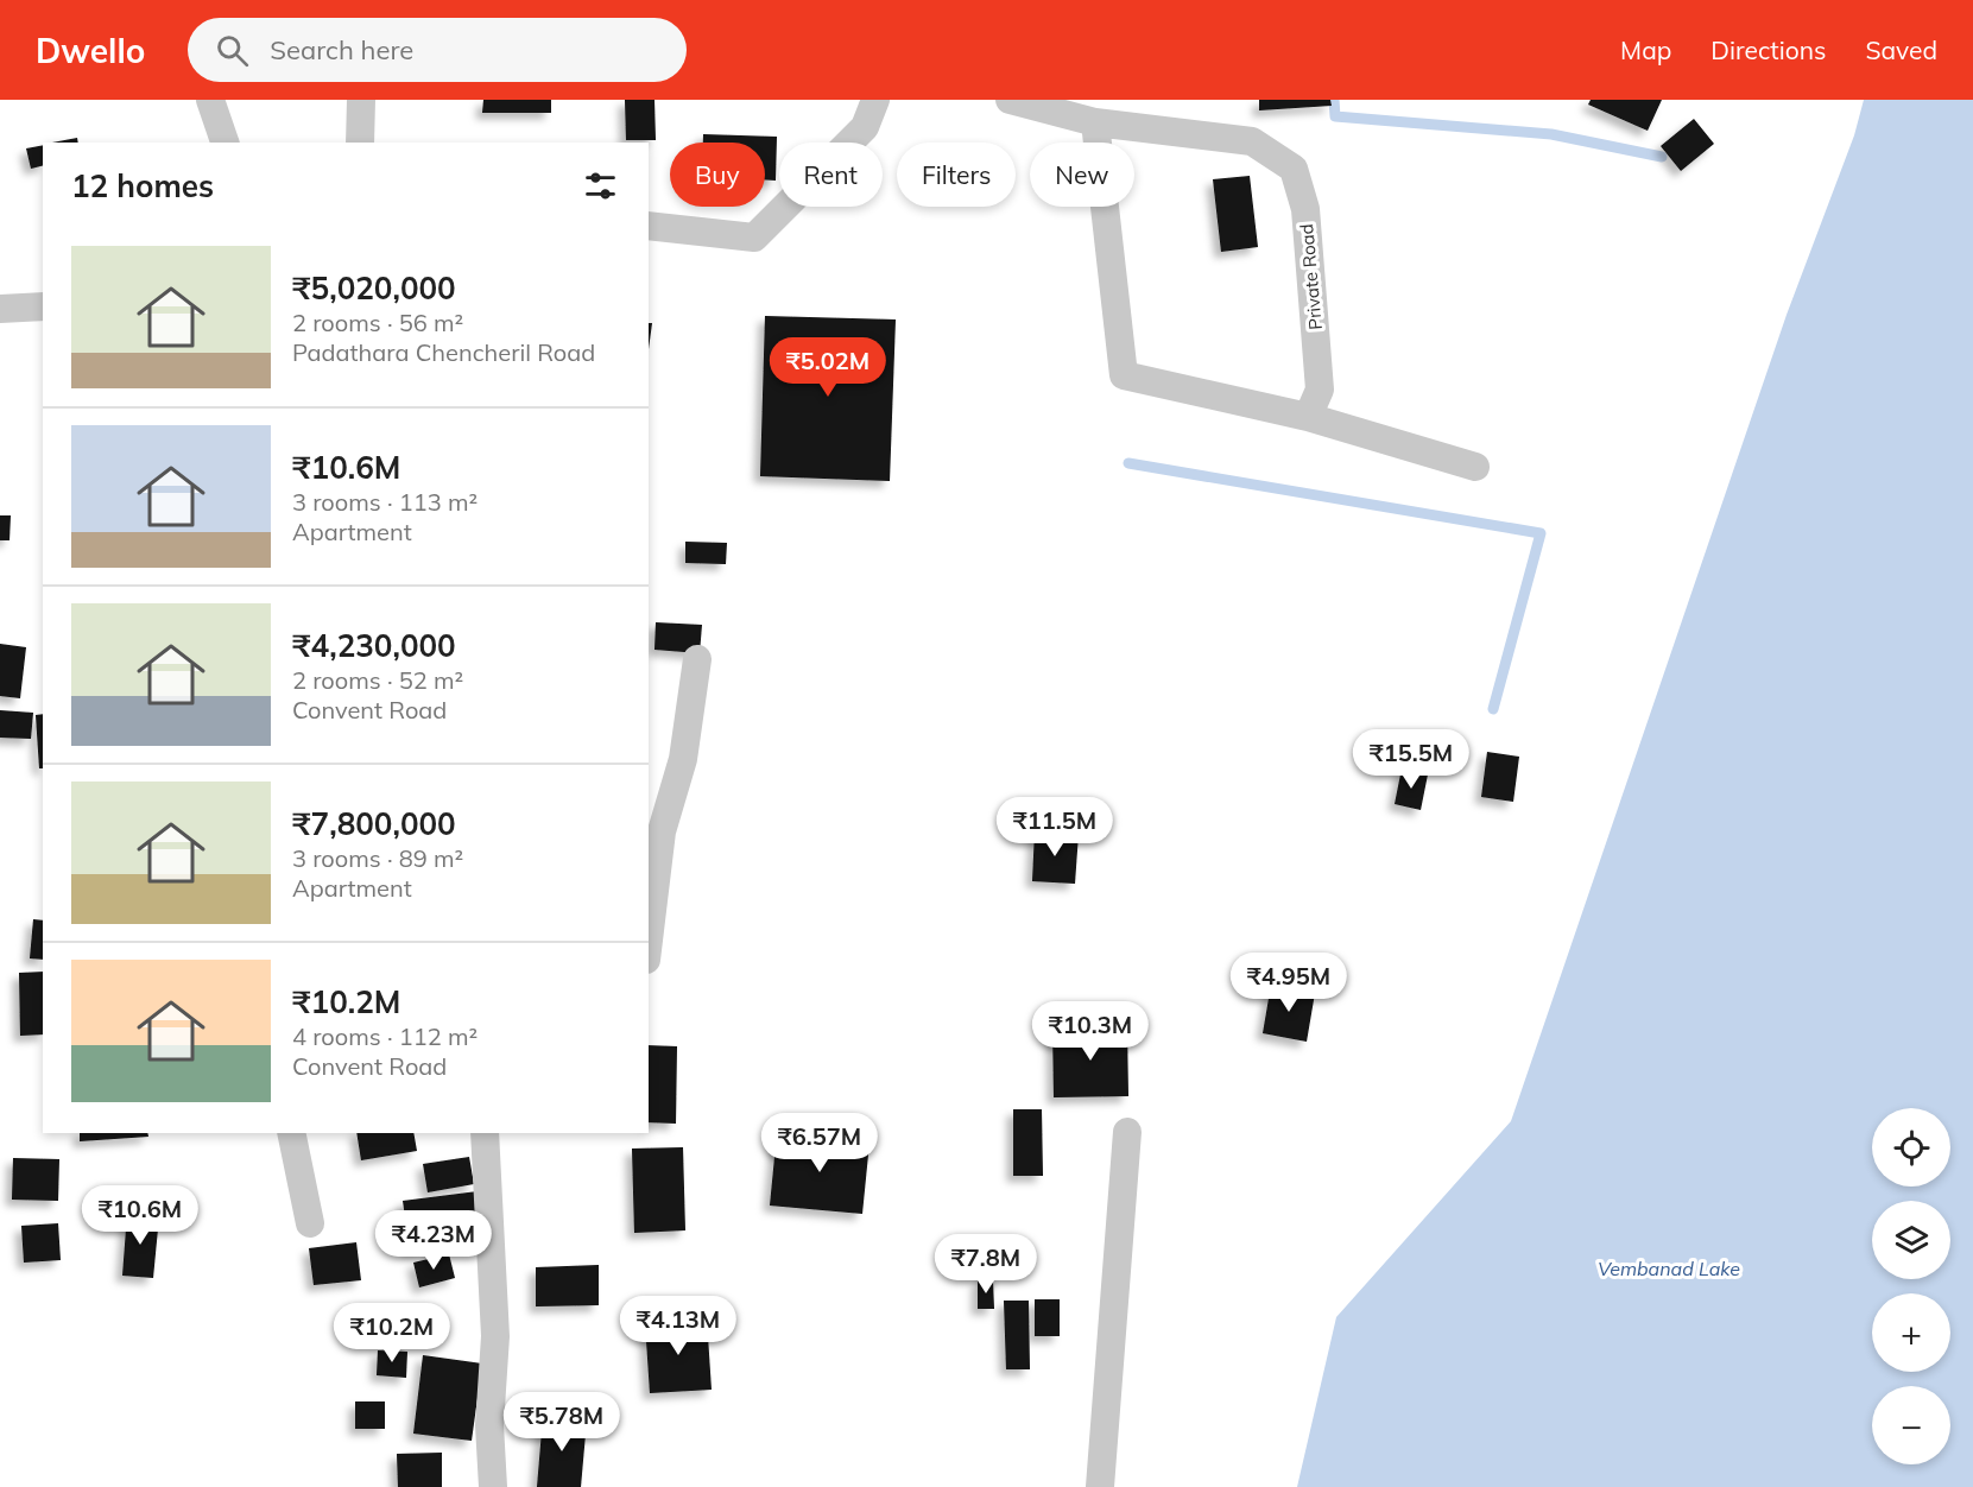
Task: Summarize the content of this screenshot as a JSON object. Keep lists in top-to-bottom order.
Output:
{
  "streets": {
    "street": ["Private Road"]
  },
  "water": ["Vembanad Lake"],
  "page": {
    "header": "Dwello",
    "search": "Search here",
    "nav": ["Map", "Directions", "Saved"],
    "chip": [
      "Buy",
      "Rent",
      "Filters",
      "New"
    ],
    "heading": "12 homes",
    "list": [
      {
        "name": "₹5,020,000",
        "note": "2 rooms · 56 m² · Padathara Chencheril Road"
      },
      {
        "name": "₹10.6M",
        "note": "3 rooms · 113 m² · Apartment"
      },
      {
        "name": "₹4,230,000",
        "note": "2 rooms · 52 m² · Convent Road"
      },
      {
        "name": "₹7,800,000",
        "note": "3 rooms · 89 m² · Apartment"
      },
      {
        "name": "₹10.2M",
        "note": "4 rooms · 112 m² · Convent Road"
      }
    ],
    "price": [
      "₹5.02M",
      "₹15.5M",
      "₹11.5M",
      "₹4.95M",
      "₹10.3M",
      "₹6.57M",
      "₹10.6M",
      "₹4.23M",
      "₹7.8M",
      "₹4.13M",
      "₹10.2M",
      "₹5.78M"
    ],
    "map_buttons": ["+", "−"]
  }
}
